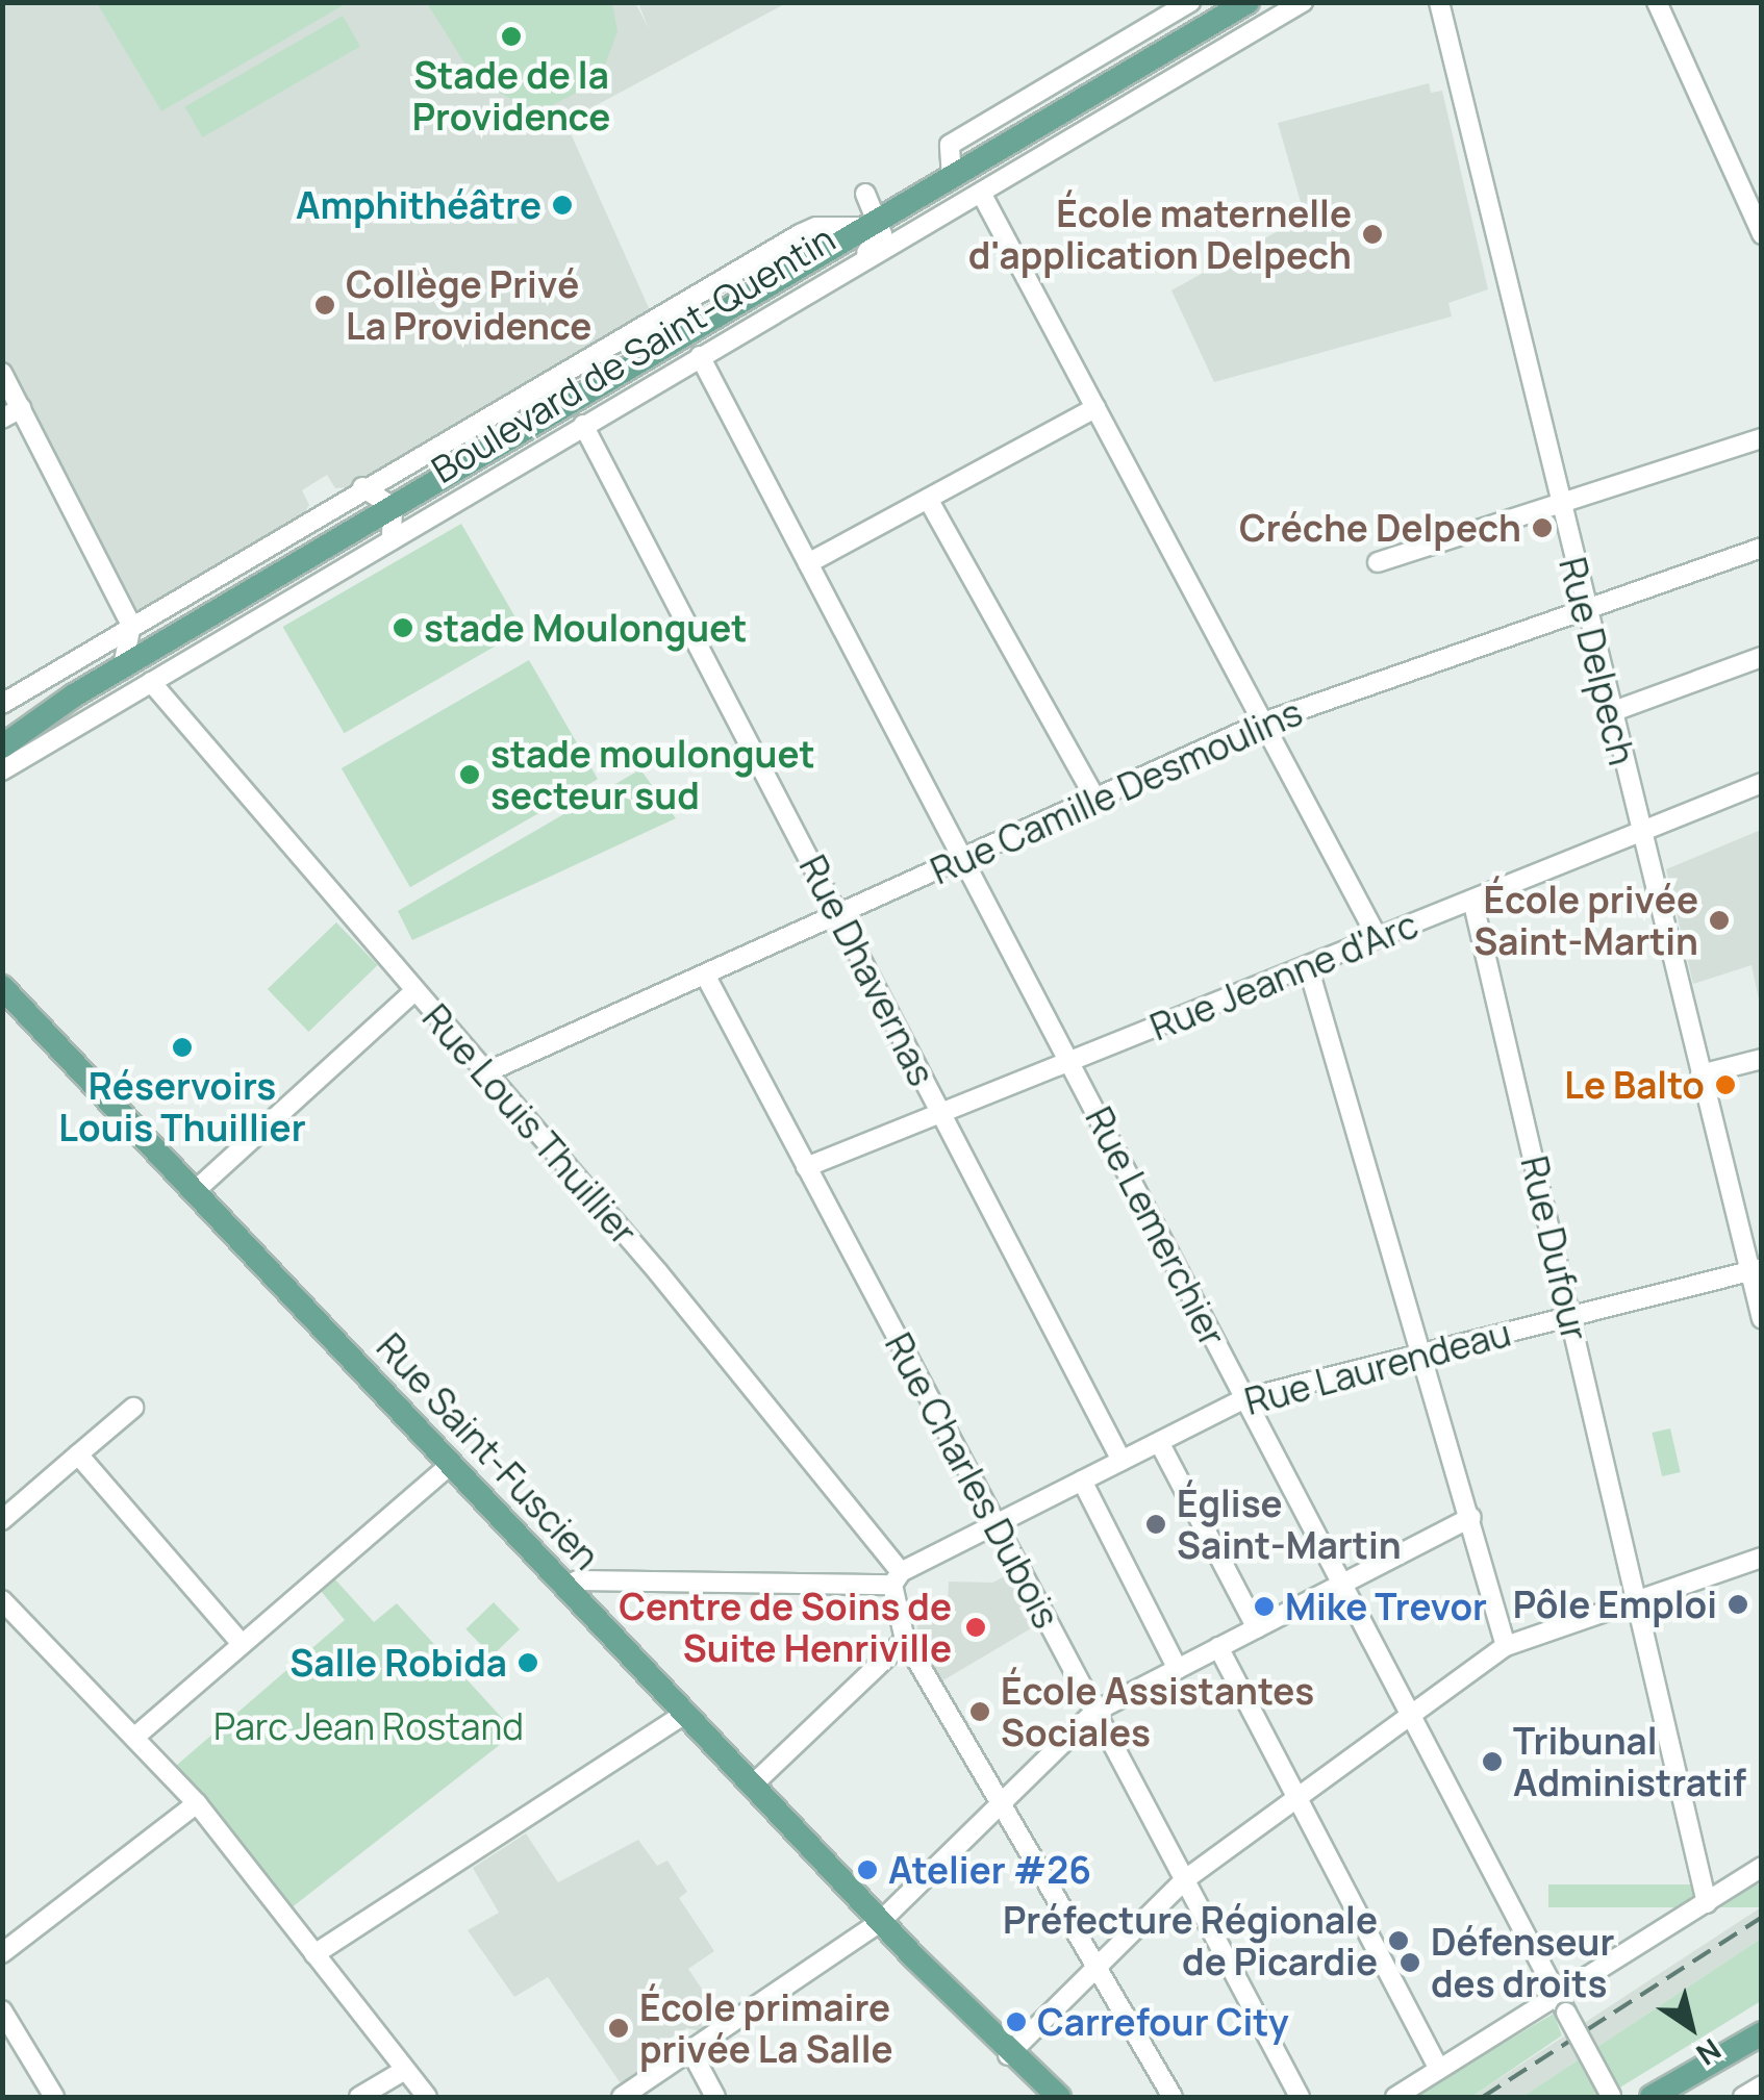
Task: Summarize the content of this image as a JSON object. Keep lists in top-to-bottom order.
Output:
{
  "streets": {
    "main road": ["Boulevard de Saint-Quentin", "Rue Saint-Fuscien"],
    "street": [
      "Rue Delpech",
      "Rue Camille Desmoulins",
      "Rue Dhavernas",
      "Rue Jeanne d'Arc",
      "Rue Louis Thuillier",
      "Rue Lemerchier",
      "Rue Dufour",
      "Rue Laurendeau",
      "Rue Charles Dubois"
    ]
  },
  "crossings": [
    ["Boulevard de Saint-Quentin", "Rue Dhavernas"],
    ["Boulevard de Saint-Quentin", "Rue Louis Thuillier"],
    ["Boulevard de Saint-Quentin", "Rue Lemerchier"],
    ["Rue Delpech", "Rue Camille Desmoulins"],
    ["Rue Delpech", "Rue Jeanne d'Arc"],
    ["Rue Delpech", "Rue Laurendeau"],
    ["Rue Camille Desmoulins", "Rue Dhavernas"],
    ["Rue Camille Desmoulins", "Rue Louis Thuillier"],
    ["Rue Camille Desmoulins", "Rue Lemerchier"],
    ["Rue Camille Desmoulins", "Rue Charles Dubois"],
    ["Rue Dhavernas", "Rue Jeanne d'Arc"],
    ["Rue Dhavernas", "Rue Laurendeau"],
    ["Rue Jeanne d'Arc", "Rue Lemerchier"],
    ["Rue Jeanne d'Arc", "Rue Dufour"],
    ["Rue Jeanne d'Arc", "Rue Charles Dubois"],
    ["Rue Louis Thuillier", "Rue Laurendeau"],
    ["Rue Lemerchier", "Rue Laurendeau"],
    ["Rue Dufour", "Rue Laurendeau"],
    ["Rue Laurendeau", "Rue Charles Dubois"]
  ],
  "parks": ["Parc Jean Rostand"],
  "places": [
    "Stade de la Providence",
    "Amphithéâtre",
    "École maternelle d'application Delpech",
    "Collège Privé La Providence",
    "Créche Delpech",
    "stade Moulonguet",
    "stade moulonguet secteur sud",
    "École privée Saint-Martin",
    "Réservoirs Louis Thuillier",
    "Le Balto",
    "Église Saint-Martin",
    "Pôle Emploi",
    "Mike Trevor",
    "Centre de Soins de Suite Henriville",
    "Salle Robida",
    "École Assistantes Sociales",
    "Tribunal Administratif",
    "Atelier #26",
    "Préfecture Régionale de Picardie",
    "Défenseur des droits",
    "Carrefour City",
    "École primaire privée La Salle"
  ],
  "north": "bottom right"
}
